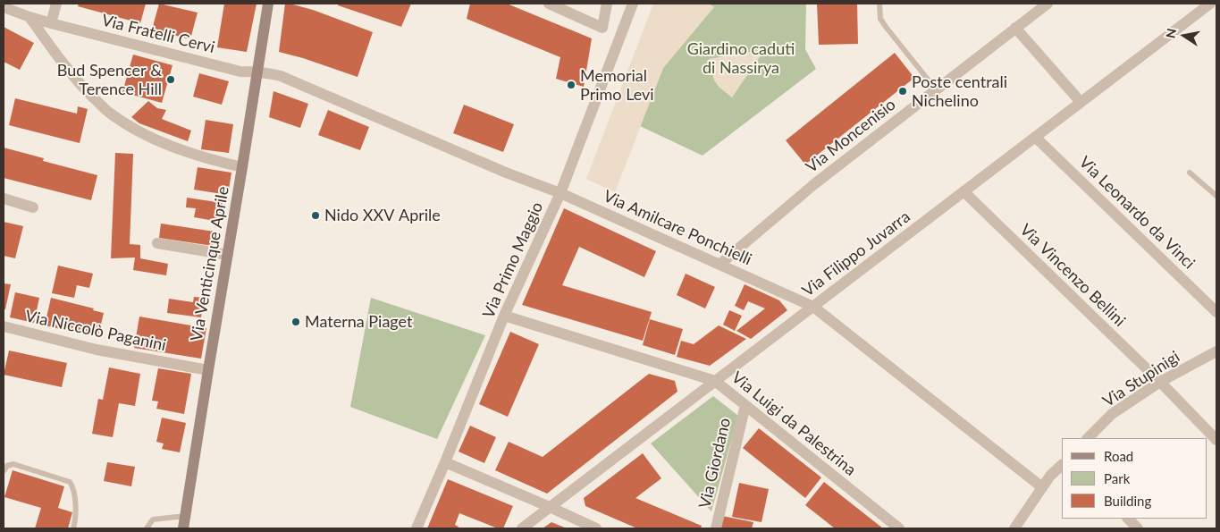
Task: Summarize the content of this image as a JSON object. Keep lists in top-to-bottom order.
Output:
{
  "streets": {
    "street": [
      "Via Fratelli Cervi",
      "Via Moncenisio",
      "Via Leonardo da Vinci",
      "Via Amilcare Ponchielli",
      "Via Filippo Juvarra",
      "Via Primo Maggio",
      "Via Venticinque Aprile",
      "Via Vincenzo Bellini",
      "Via Niccolò Paganini",
      "Via Stupinigi",
      "Via Luigi da Palestrina",
      "Via Giordano"
    ]
  },
  "crossings": [
    ["Via Fratelli Cervi", "Via Amilcare Ponchielli"],
    ["Via Fratelli Cervi", "Via Venticinque Aprile"],
    ["Via Moncenisio", "Via Amilcare Ponchielli"],
    ["Via Leonardo da Vinci", "Via Filippo Juvarra"],
    ["Via Amilcare Ponchielli", "Via Filippo Juvarra"],
    ["Via Amilcare Ponchielli", "Via Primo Maggio"],
    ["Via Amilcare Ponchielli", "Via Venticinque Aprile"],
    ["Via Filippo Juvarra", "Via Vincenzo Bellini"],
    ["Via Filippo Juvarra", "Via Luigi da Palestrina"],
    ["Via Primo Maggio", "Via Luigi da Palestrina"],
    ["Via Venticinque Aprile", "Via Niccolò Paganini"],
    ["Via Vincenzo Bellini", "Via Stupinigi"],
    ["Via Luigi da Palestrina", "Via Giordano"]
  ],
  "parks": ["Giardino caduti di Nassirya"],
  "places": [
    "Bud Spencer & Terence Hill",
    "Memorial Primo Levi",
    "Poste centrali Nichelino",
    "Nido XXV Aprile",
    "Materna Piaget"
  ],
  "legend": ["Road", "Park", "Building"],
  "north": "left"
}
